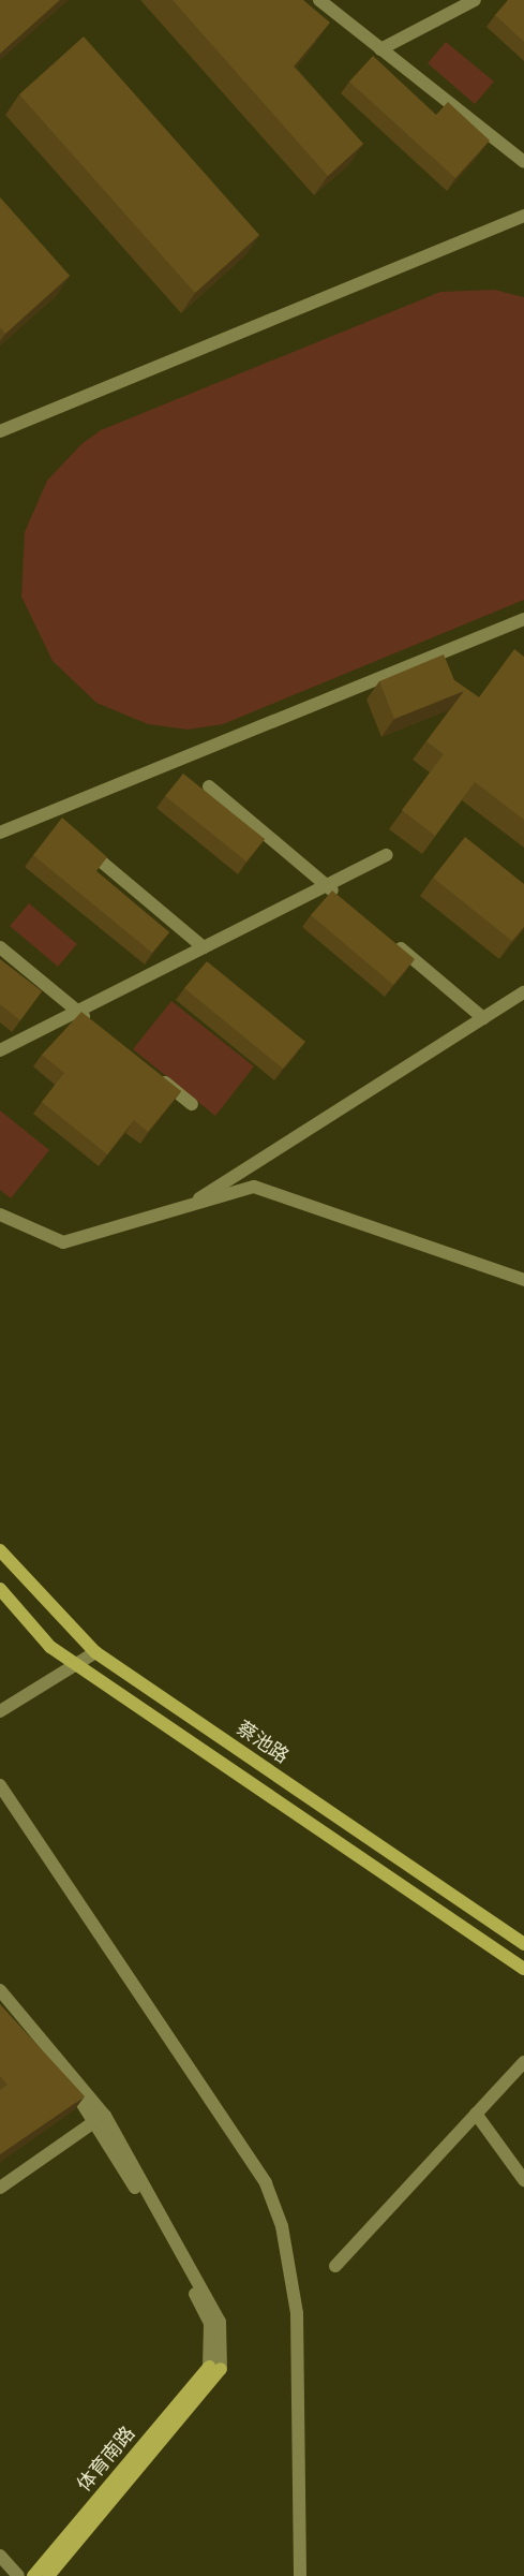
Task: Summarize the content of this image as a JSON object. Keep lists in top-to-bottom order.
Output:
{
  "streets": {
    "street": ["蔡池路", "体育南路"]
  }
}
